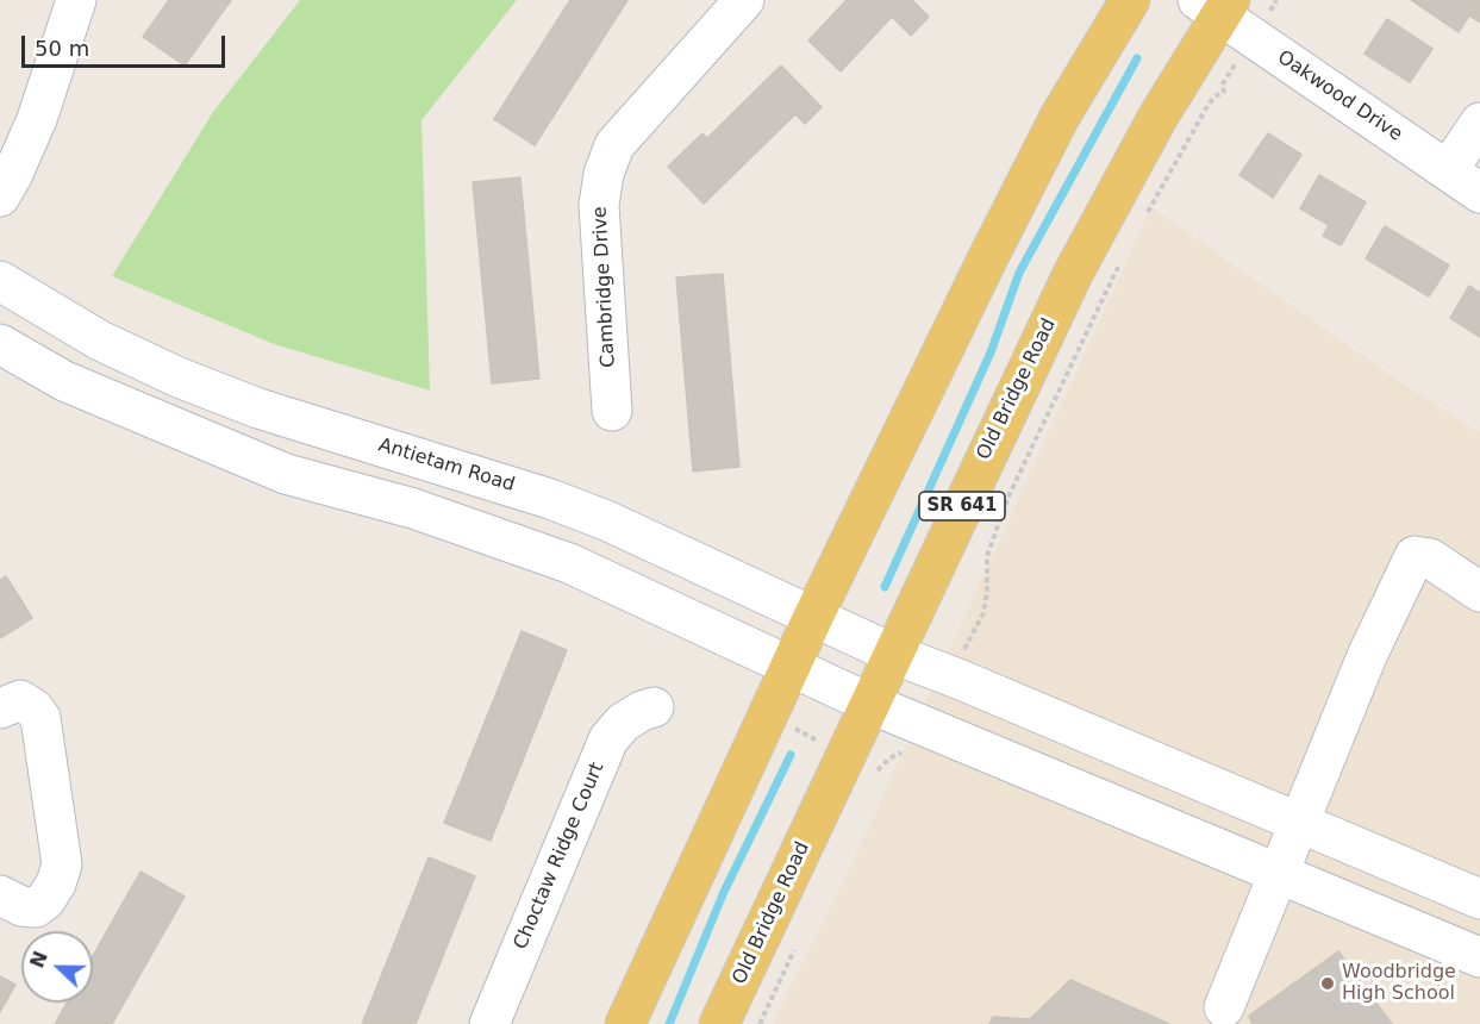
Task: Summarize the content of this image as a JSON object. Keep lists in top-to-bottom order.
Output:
{
  "streets": {
    "main road": ["Old Bridge Road", "SR 641"],
    "street": [
      "Oakwood Drive",
      "Cambridge Drive",
      "Antietam Road",
      "Choctaw Ridge Court"
    ]
  },
  "crossings": [
    ["Oakwood Drive", "Old Bridge Road"],
    ["Old Bridge Road", "Antietam Road"]
  ],
  "places": ["Woodbridge High School"],
  "scale_bar": "50 m",
  "north": "left"
}
